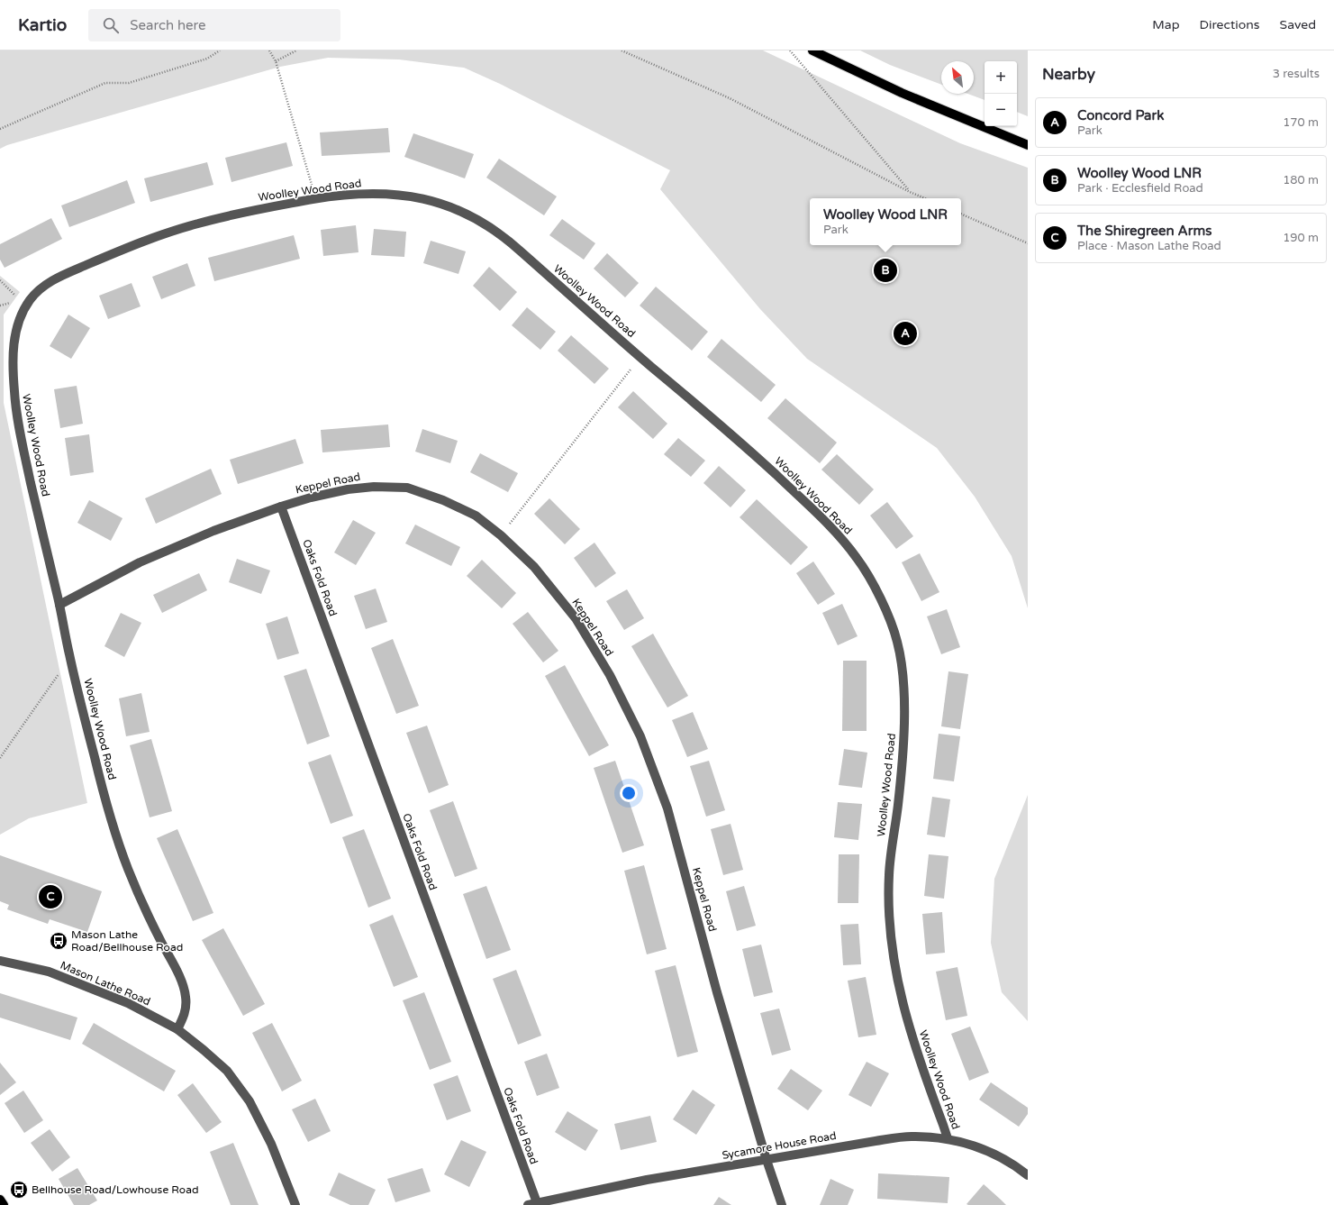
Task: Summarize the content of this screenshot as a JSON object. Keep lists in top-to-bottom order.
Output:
{
  "streets": {
    "street": [
      "Woolley Wood Road",
      "Keppel Road",
      "Oaks Fold Road",
      "Mason Lathe Road",
      "Sycamore House Road"
    ]
  },
  "crossings": [
    ["Woolley Wood Road", "Keppel Road"],
    ["Woolley Wood Road", "Mason Lathe Road"],
    ["Woolley Wood Road", "Sycamore House Road"],
    ["Keppel Road", "Oaks Fold Road"],
    ["Keppel Road", "Sycamore House Road"],
    ["Oaks Fold Road", "Sycamore House Road"]
  ],
  "places": {
    "bus stop": ["Mason Lathe Road/Bellhouse Road", "Bellhouse Road/Lowhouse Road"]
  },
  "north": "top left",
  "page": {
    "header": "Kartio",
    "search": "Search here",
    "nav": ["Map", "Directions", "Saved"],
    "heading": ["Nearby", "3 results"],
    "map_buttons": ["+", "−"],
    "list": [
      {
        "mark": "A",
        "name": "Concord Park",
        "note": "Park",
        "value": "170 m"
      },
      {
        "mark": "B",
        "name": "Woolley Wood LNR",
        "note": "Park · Ecclesfield Road",
        "value": "180 m"
      },
      {
        "mark": "C",
        "name": "The Shiregreen Arms",
        "note": "Place · Mason Lathe Road",
        "value": "190 m"
      }
    ],
    "popup": ["Woolley Wood LNR", "Park"],
    "pins": ["B", "A", "C"]
  }
}
